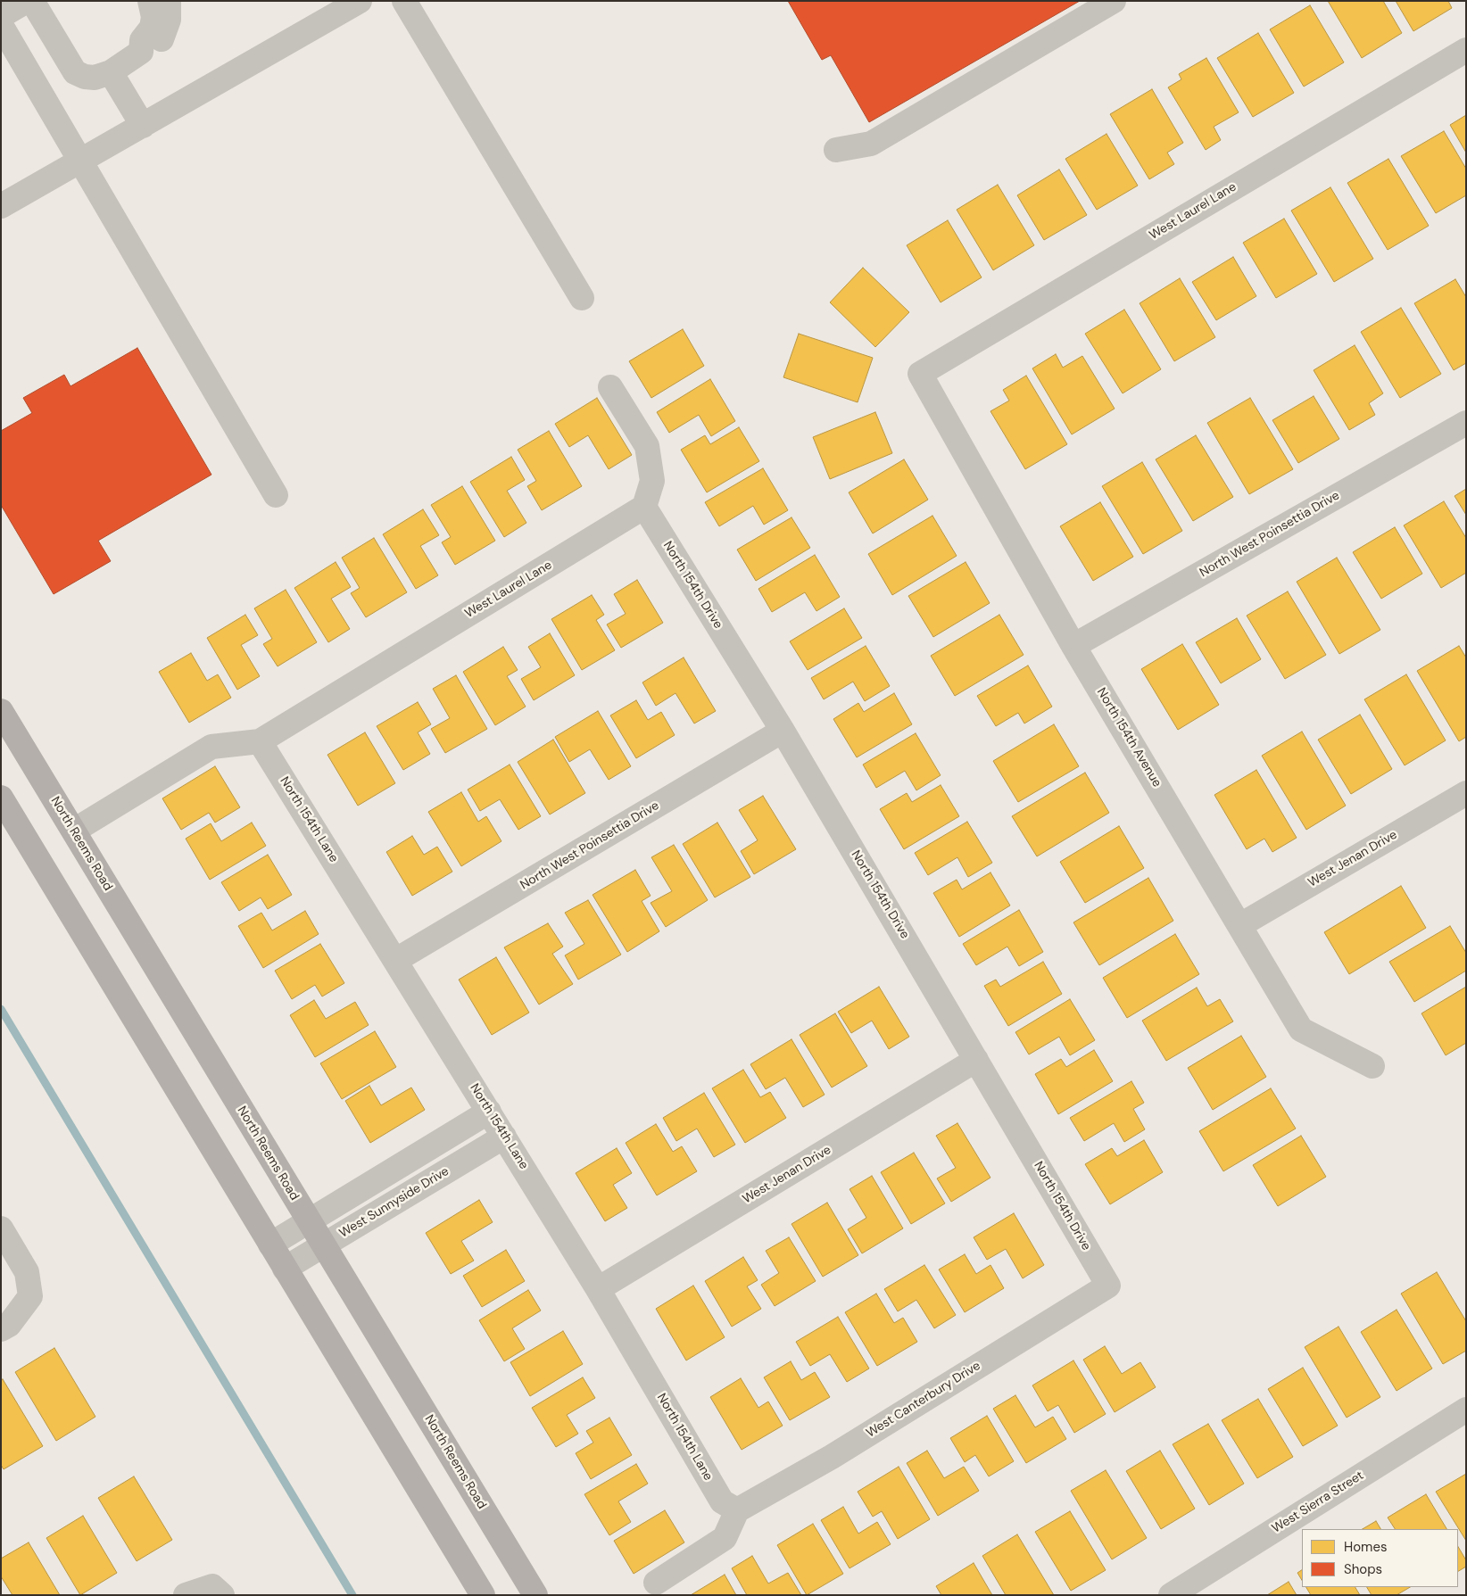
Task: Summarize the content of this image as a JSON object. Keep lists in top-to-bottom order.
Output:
{
  "streets": {
    "main road": ["North Reems Road"],
    "street": [
      "West Laurel Lane",
      "North West Poinsettia Drive",
      "North 154th Drive",
      "North 154th Avenue",
      "North 154th Lane",
      "West Jenan Drive",
      "West Sunnyside Drive",
      "West Canterbury Drive",
      "West Sierra Street"
    ]
  },
  "crossings": [
    ["West Laurel Lane", "North 154th Drive"],
    ["West Laurel Lane", "North 154th Avenue"],
    ["West Laurel Lane", "North 154th Lane"],
    ["North West Poinsettia Drive", "North 154th Drive"],
    ["North West Poinsettia Drive", "North 154th Avenue"],
    ["North West Poinsettia Drive", "North 154th Lane"],
    ["North 154th Drive", "West Jenan Drive"],
    ["North 154th Drive", "West Canterbury Drive"],
    ["North 154th Avenue", "West Jenan Drive"],
    ["North 154th Lane", "West Jenan Drive"],
    ["North 154th Lane", "West Sunnyside Drive"],
    ["North 154th Lane", "West Canterbury Drive"],
    ["North Reems Road", "West Sunnyside Drive"]
  ],
  "legend": ["Homes", "Shops"]
}
